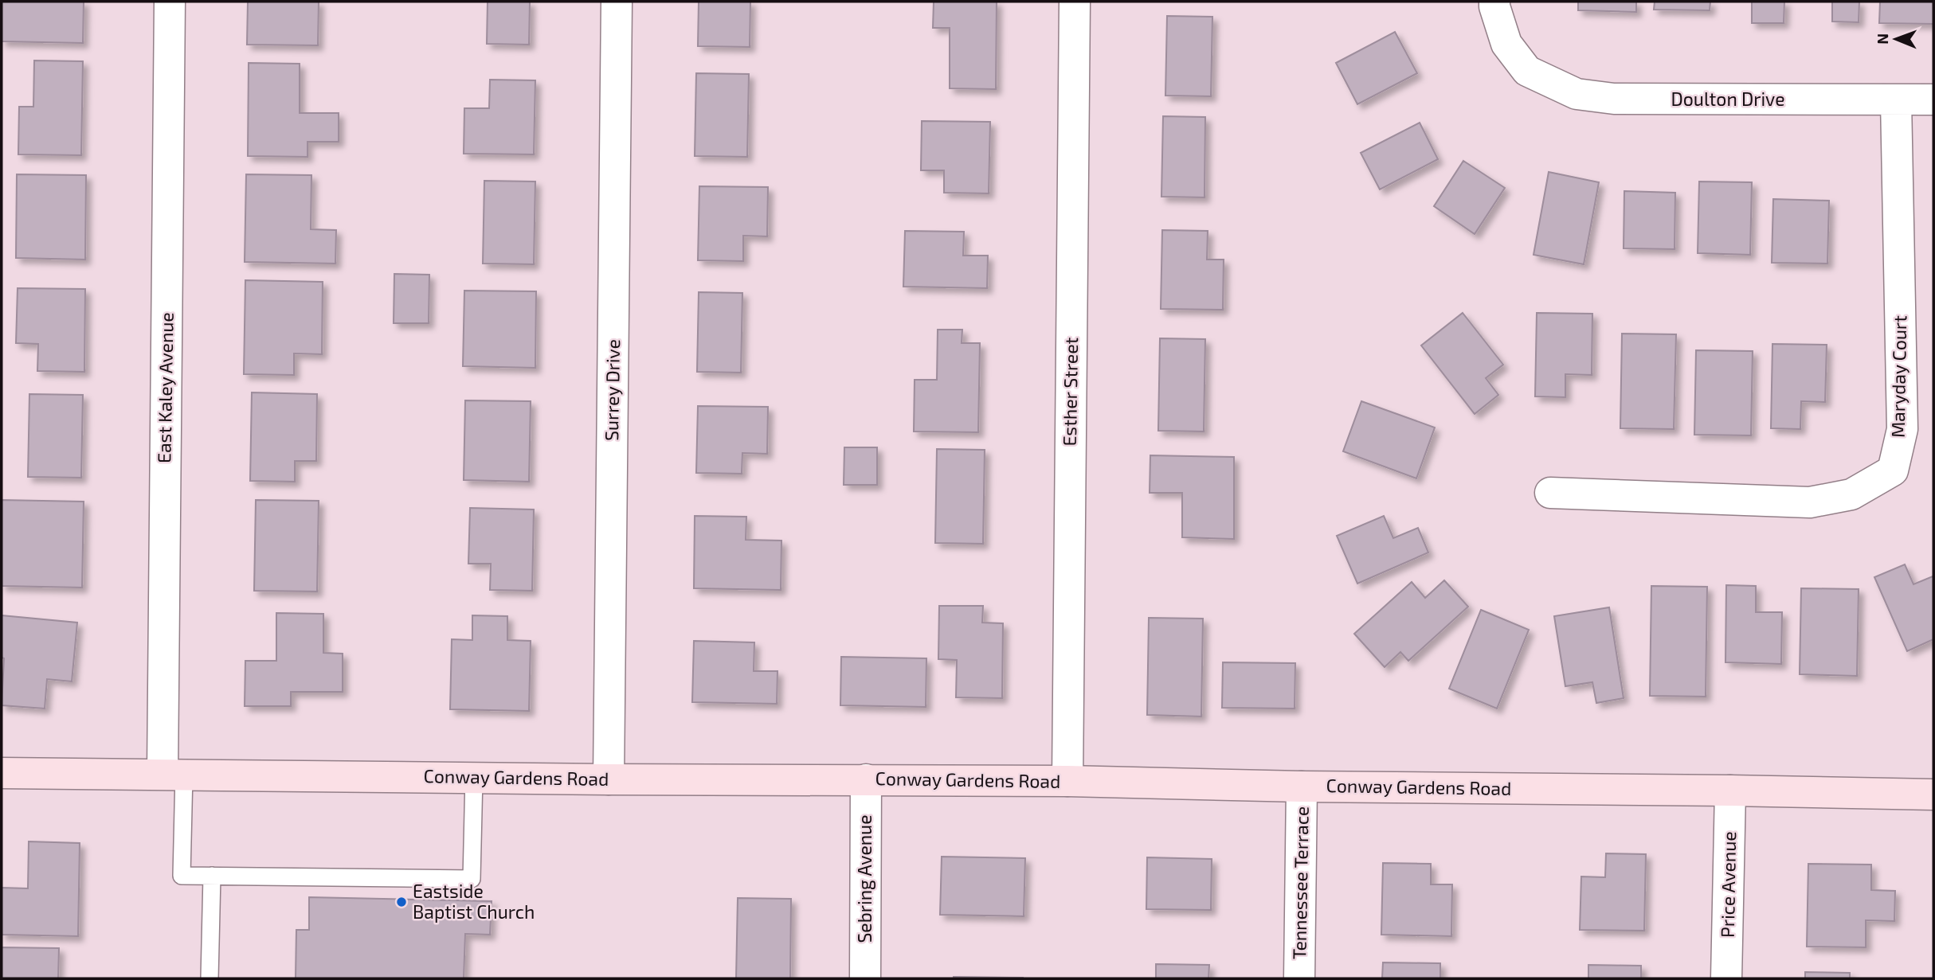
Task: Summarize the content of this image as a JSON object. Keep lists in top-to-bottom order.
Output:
{
  "streets": {
    "street": [
      "Doulton Drive",
      "Maryday Court",
      "East Kaley Avenue",
      "Surrey Drive",
      "Esther Street",
      "Conway Gardens Road",
      "Sebring Avenue",
      "Tennessee Terrace",
      "Price Avenue"
    ]
  },
  "crossings": [
    ["Doulton Drive", "Maryday Court"],
    ["East Kaley Avenue", "Conway Gardens Road"],
    ["Surrey Drive", "Conway Gardens Road"],
    ["Esther Street", "Conway Gardens Road"],
    ["Conway Gardens Road", "Sebring Avenue"],
    ["Conway Gardens Road", "Tennessee Terrace"],
    ["Conway Gardens Road", "Price Avenue"]
  ],
  "places": ["Eastside Baptist Church"],
  "north": "left"
}
